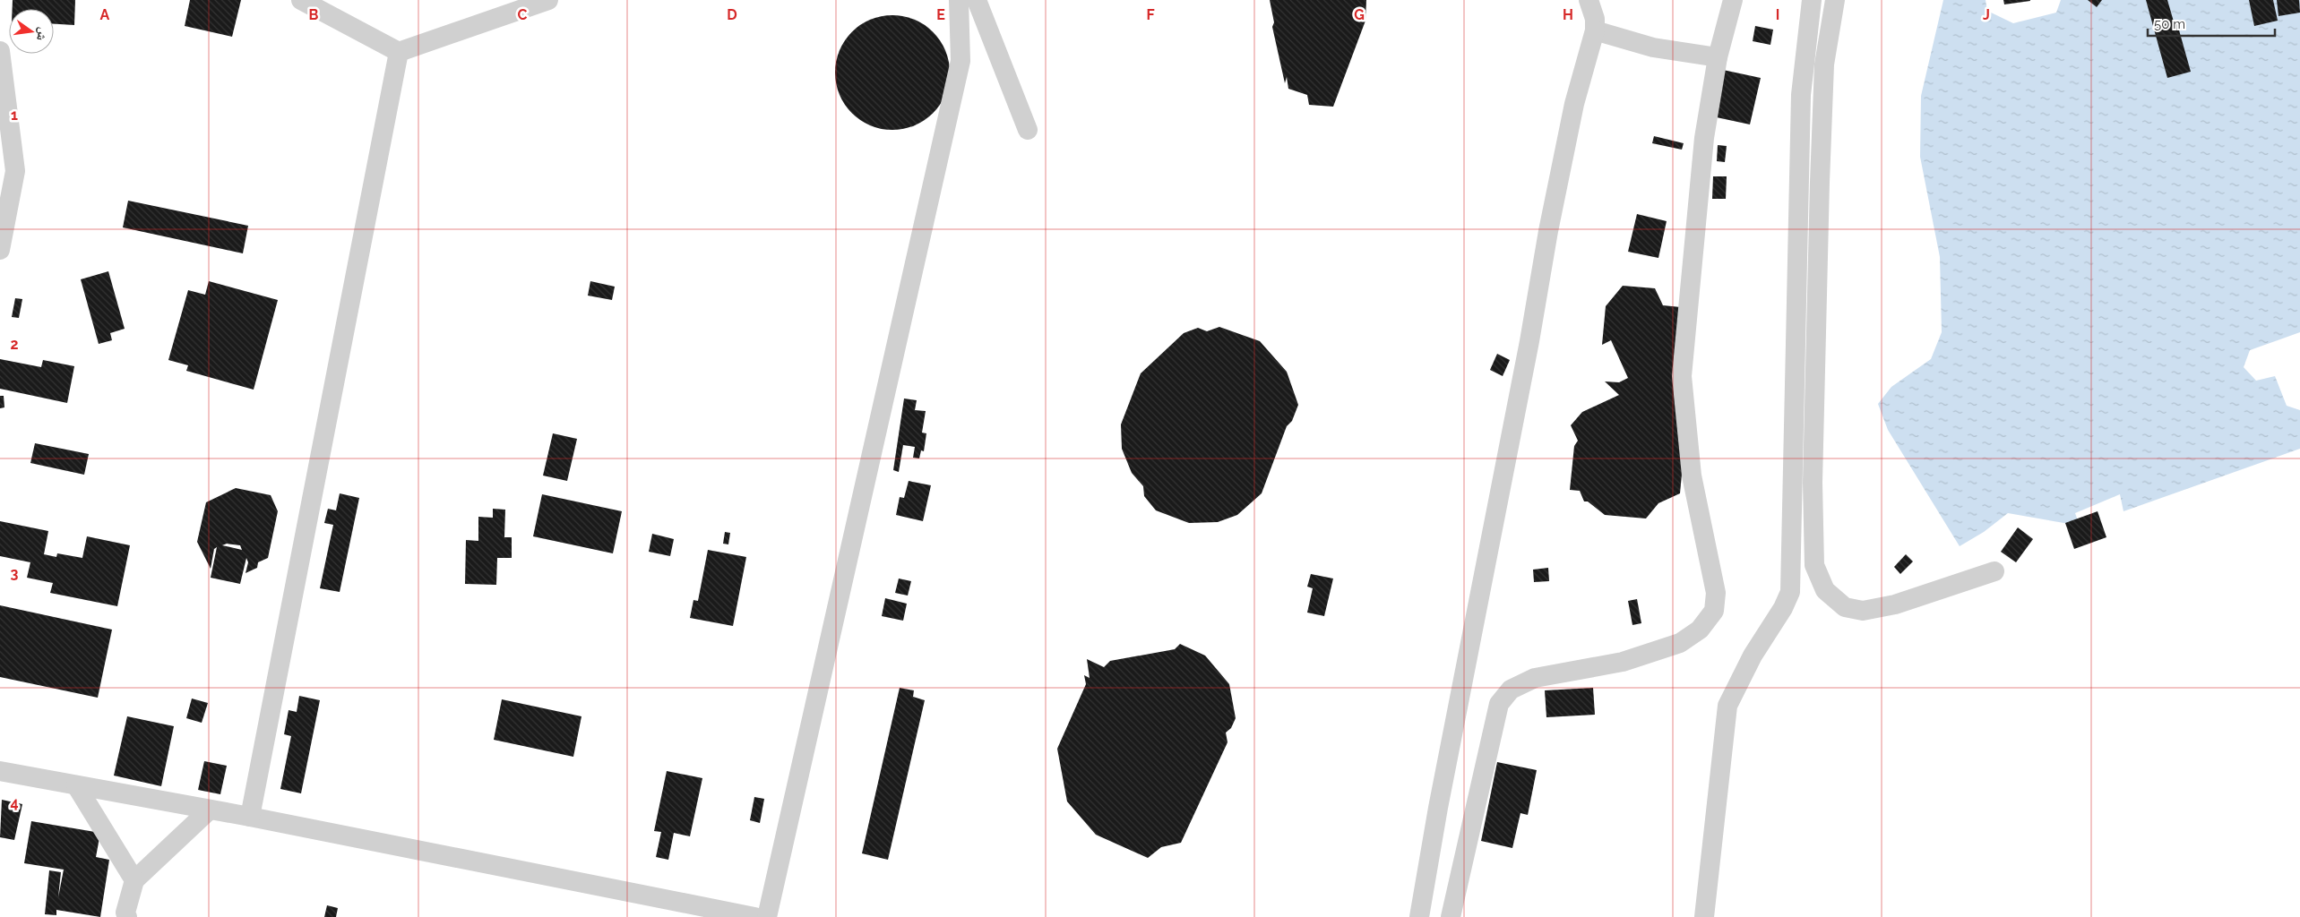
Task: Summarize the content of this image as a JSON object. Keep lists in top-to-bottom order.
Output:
{
  "scale_bar": "50 m",
  "north": "right",
  "grid": {
    "columns": [
      "A",
      "B",
      "C",
      "D",
      "E",
      "F",
      "G",
      "H",
      "I",
      "J"
    ],
    "rows": [
      "1",
      "2",
      "3",
      "4"
    ]
  }
}
